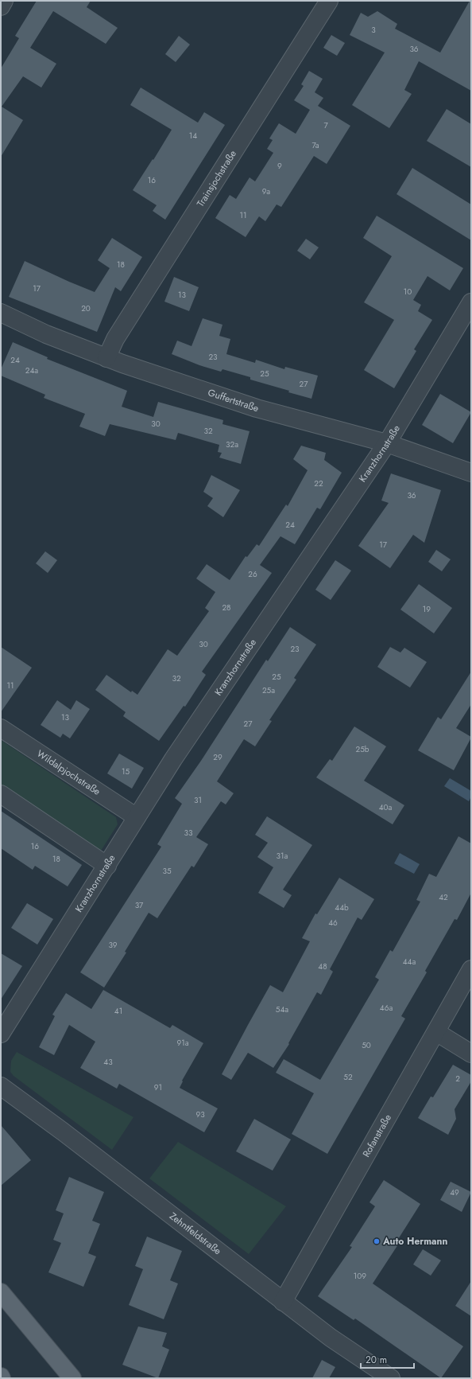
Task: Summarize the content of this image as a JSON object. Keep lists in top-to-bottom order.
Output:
{
  "streets": {
    "street": [
      "Trainsjochstraße",
      "Guffertstraße",
      "Kranzhornstraße",
      "Wildalpjochstraße",
      "Rofanstraße",
      "Zehntfeldstraße"
    ]
  },
  "crossings": [
    ["Trainsjochstraße", "Guffertstraße"],
    ["Guffertstraße", "Kranzhornstraße"],
    ["Kranzhornstraße", "Wildalpjochstraße"],
    ["Rofanstraße", "Zehntfeldstraße"]
  ],
  "places": ["Auto Hermann"],
  "house_numbers": [
    "3",
    "36",
    "7",
    "14",
    "7a",
    "9",
    "16",
    "9a",
    "11",
    "18",
    "17",
    "10",
    "13",
    "20",
    "23",
    "24",
    "24a",
    "25",
    "27",
    "30",
    "32",
    "32a",
    "22",
    "36",
    "24",
    "17",
    "26",
    "28",
    "19",
    "30",
    "23",
    "25",
    "32",
    "11",
    "25a",
    "13",
    "27",
    "25b",
    "29",
    "15",
    "31",
    "40a",
    "33",
    "16",
    "31a",
    "18",
    "35",
    "42",
    "37",
    "44b",
    "46",
    "39",
    "44a",
    "48",
    "46a",
    "54a",
    "41",
    "91a",
    "50",
    "43",
    "52",
    "2",
    "91",
    "93",
    "49",
    "109"
  ],
  "scale_bar": "20 m"
}
